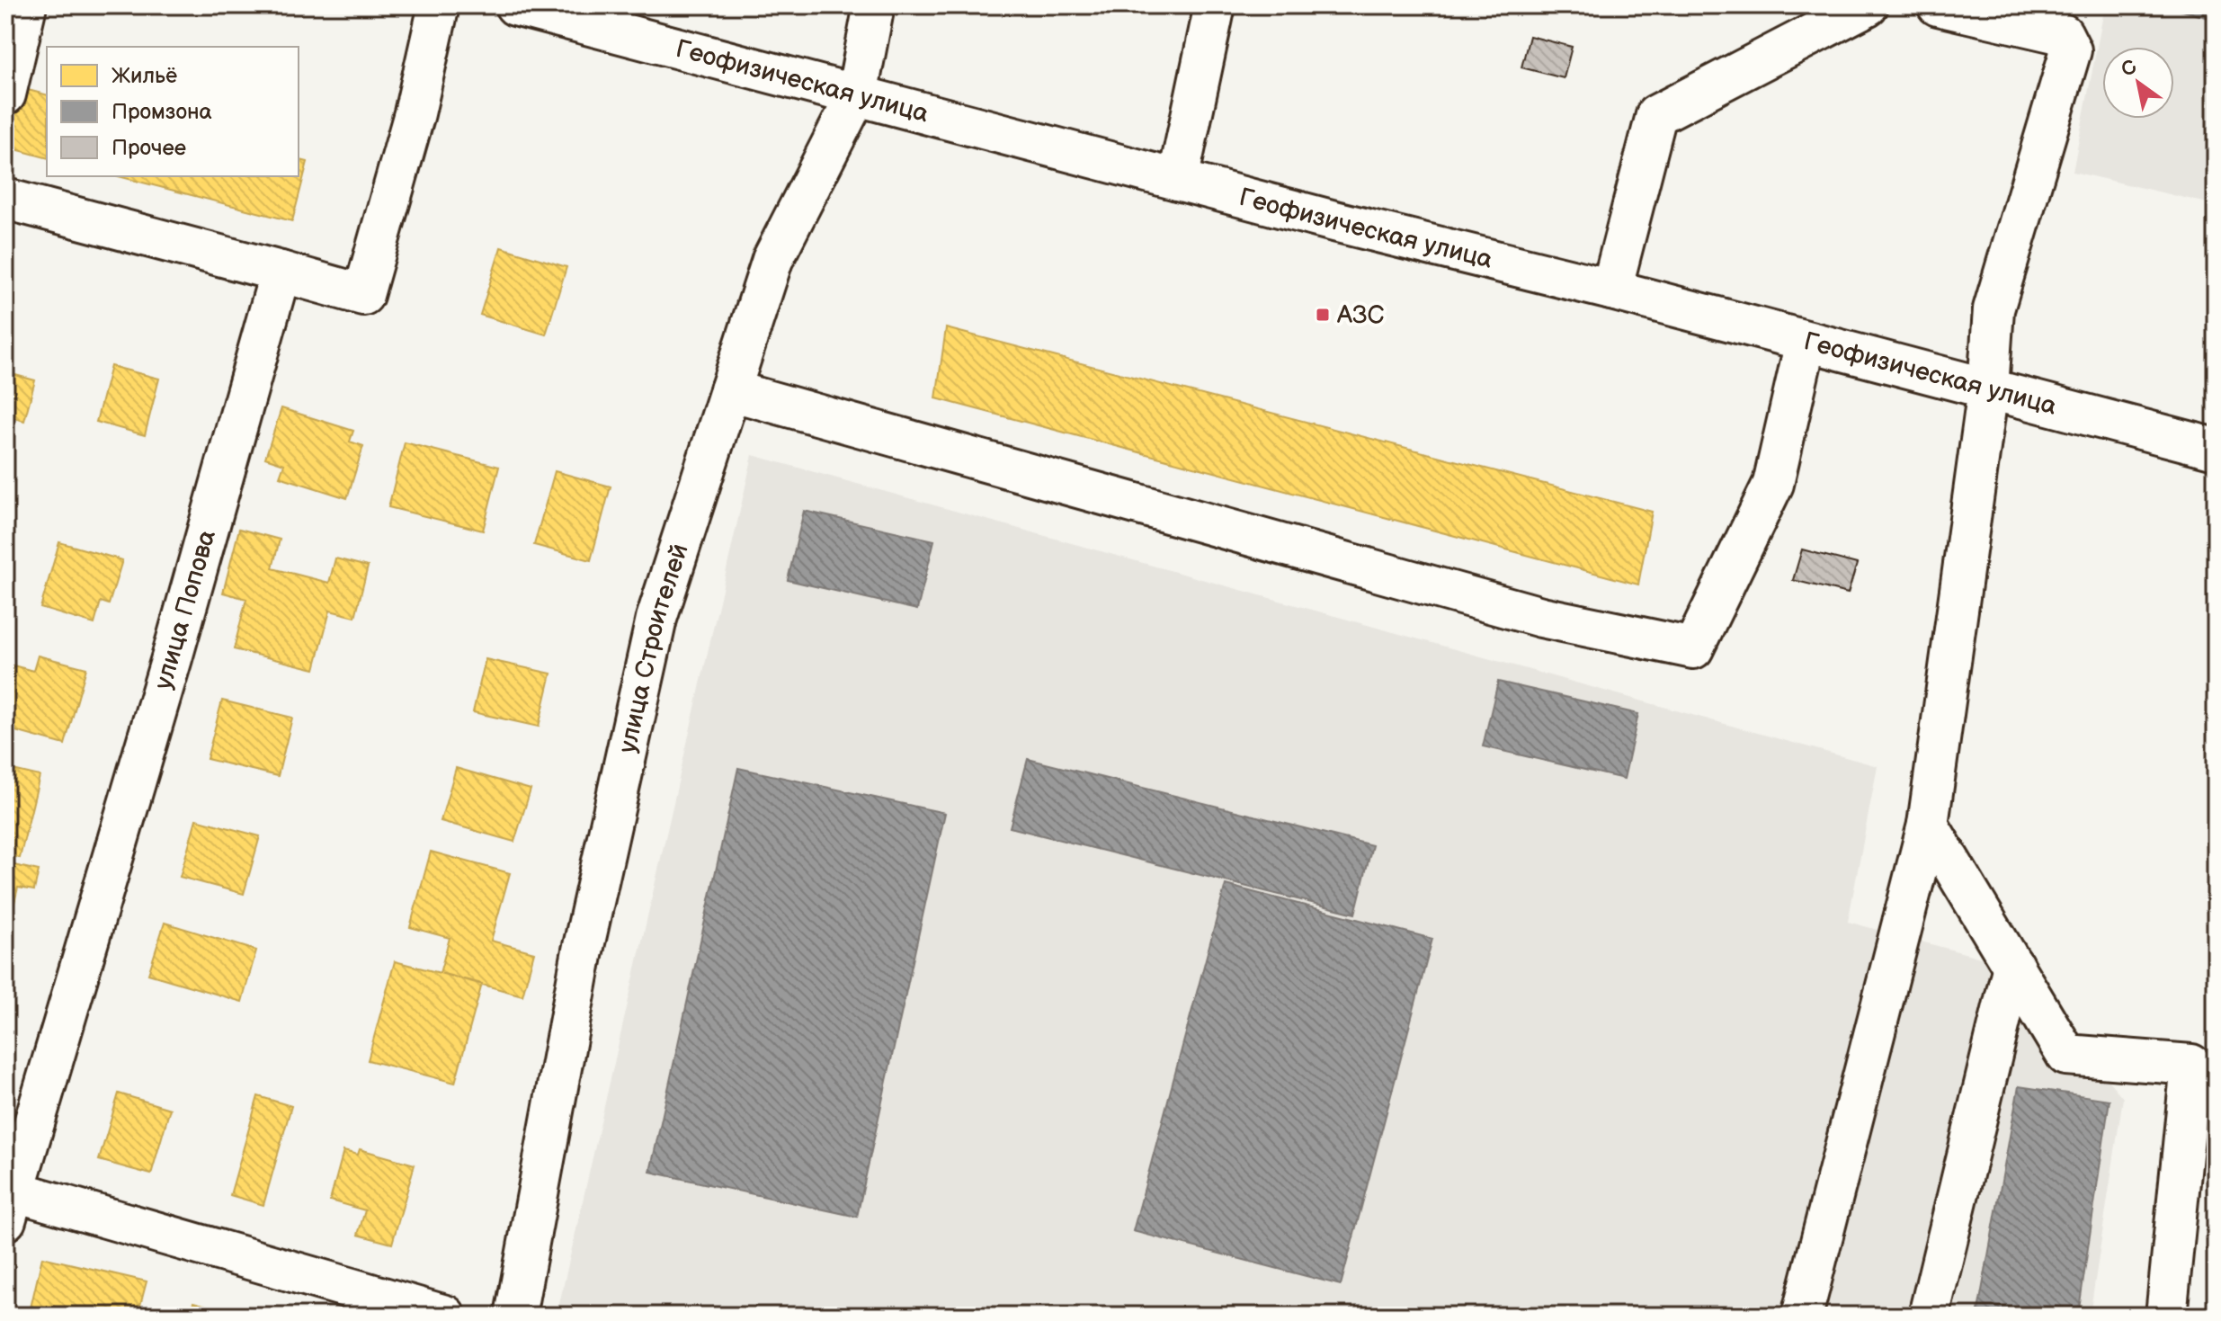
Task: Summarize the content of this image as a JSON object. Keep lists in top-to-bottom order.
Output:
{
  "streets": {
    "street": ["Геофизическая улица", "улица Попова", "улица Строителей"]
  },
  "crossings": [
    ["Геофизическая улица", "улица Строителей"]
  ],
  "places": {
    "transit": ["АЗС"]
  },
  "legend": ["Жильё", "Промзона", "Прочее"],
  "north": "top left"
}
